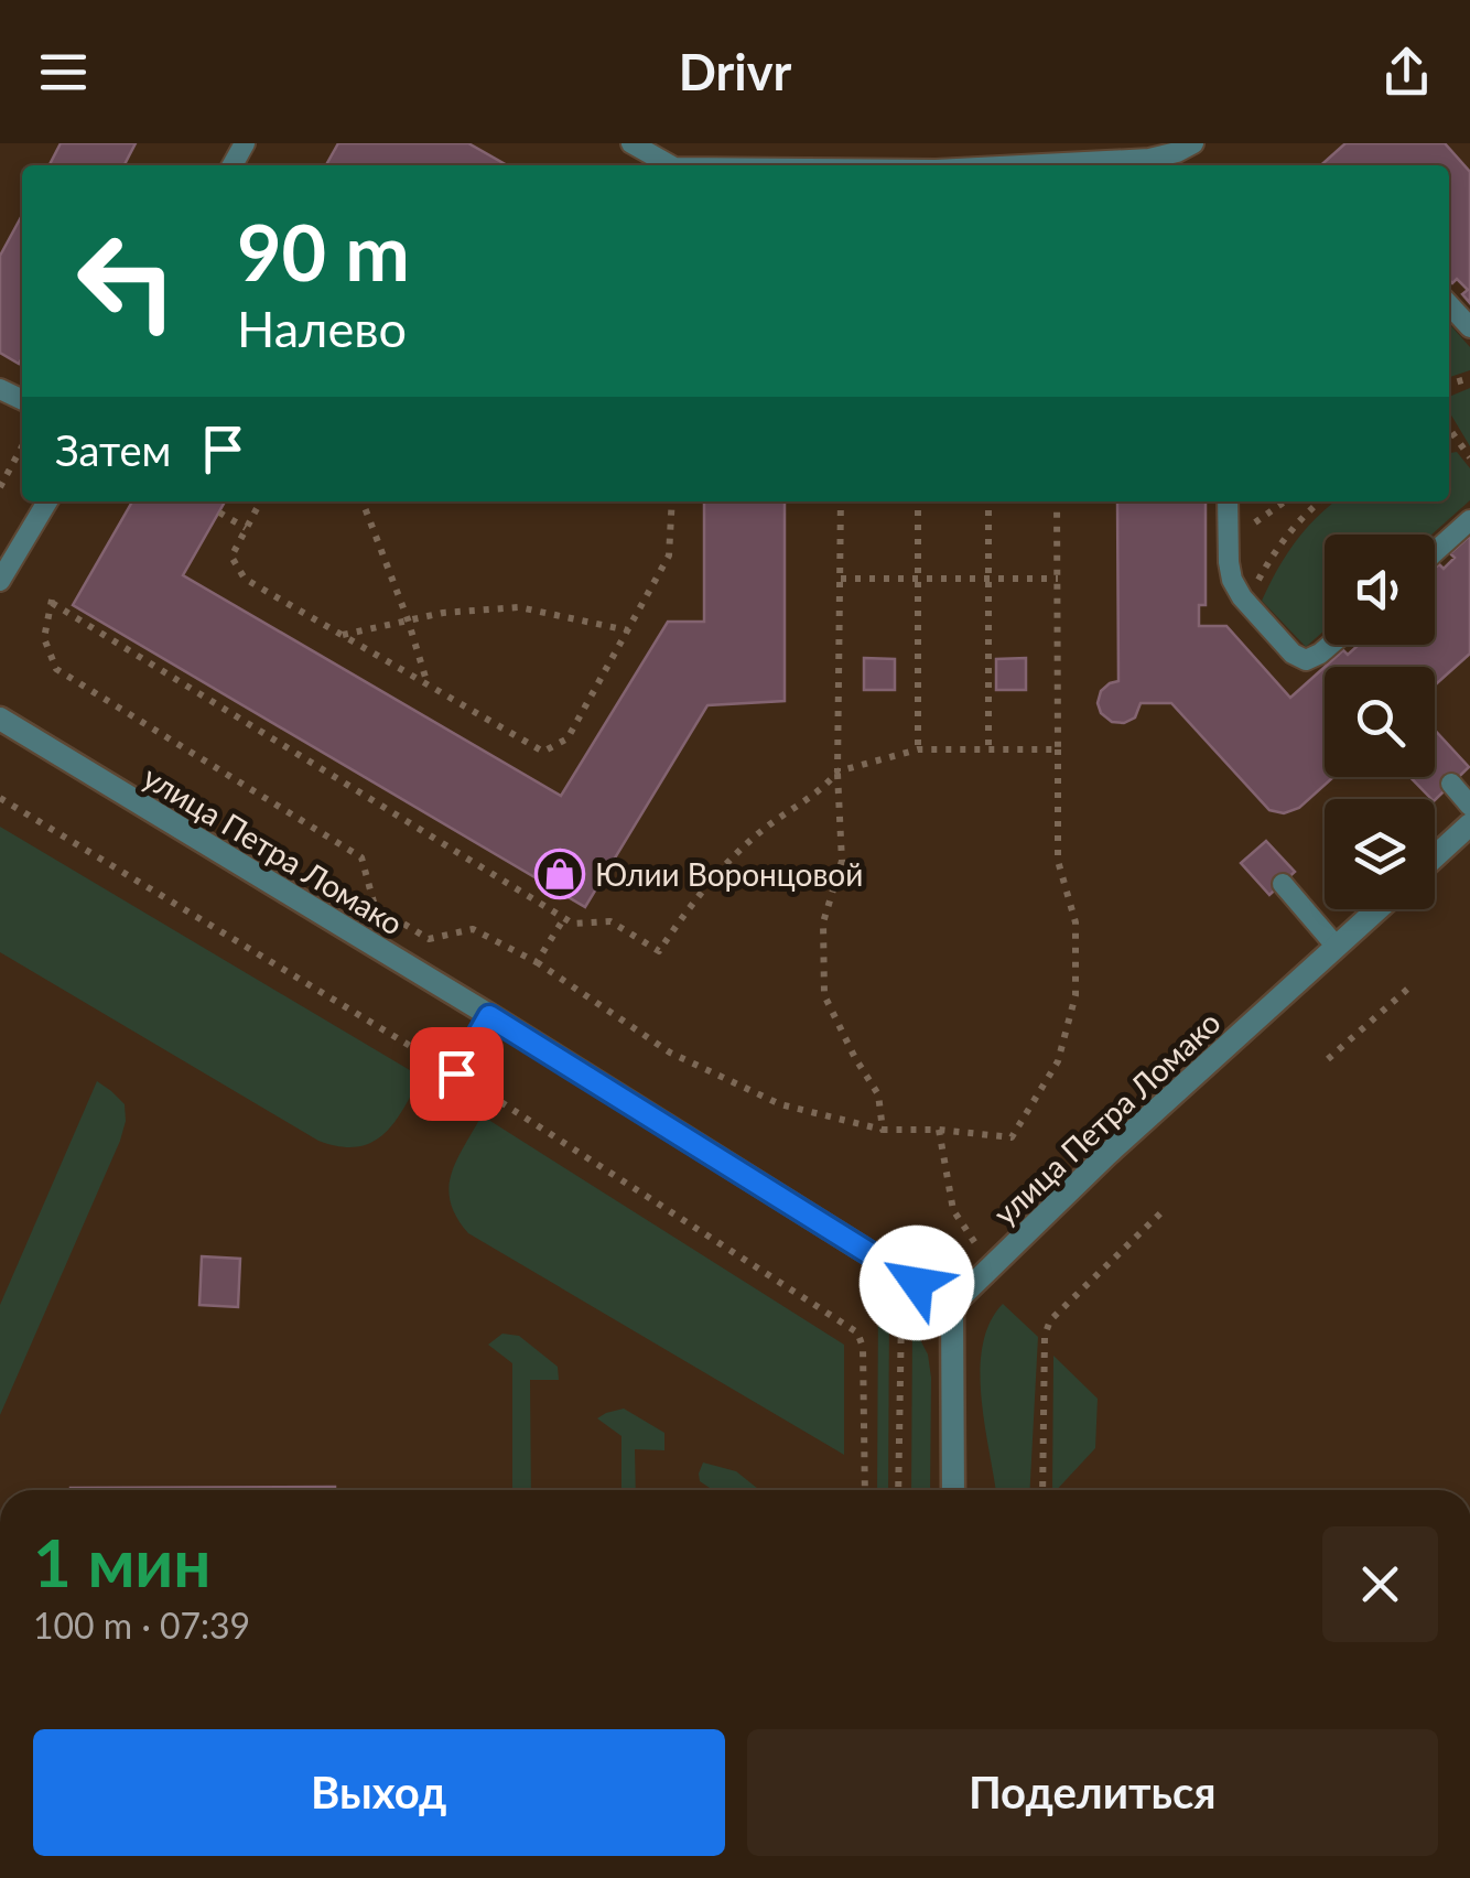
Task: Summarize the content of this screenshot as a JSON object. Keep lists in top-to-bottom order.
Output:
{
  "streets": {
    "street": ["улица Петра Ломако"]
  },
  "places": {
    "shop": ["Юлии Воронцовой"]
  },
  "page": {
    "header": "Drivr",
    "turn": ["90 m", "Налево"],
    "then": "Затем",
    "heading": ["1 мин", "100 m · 07:39"],
    "buttons": ["Выход", "Поделиться"]
  }
}
